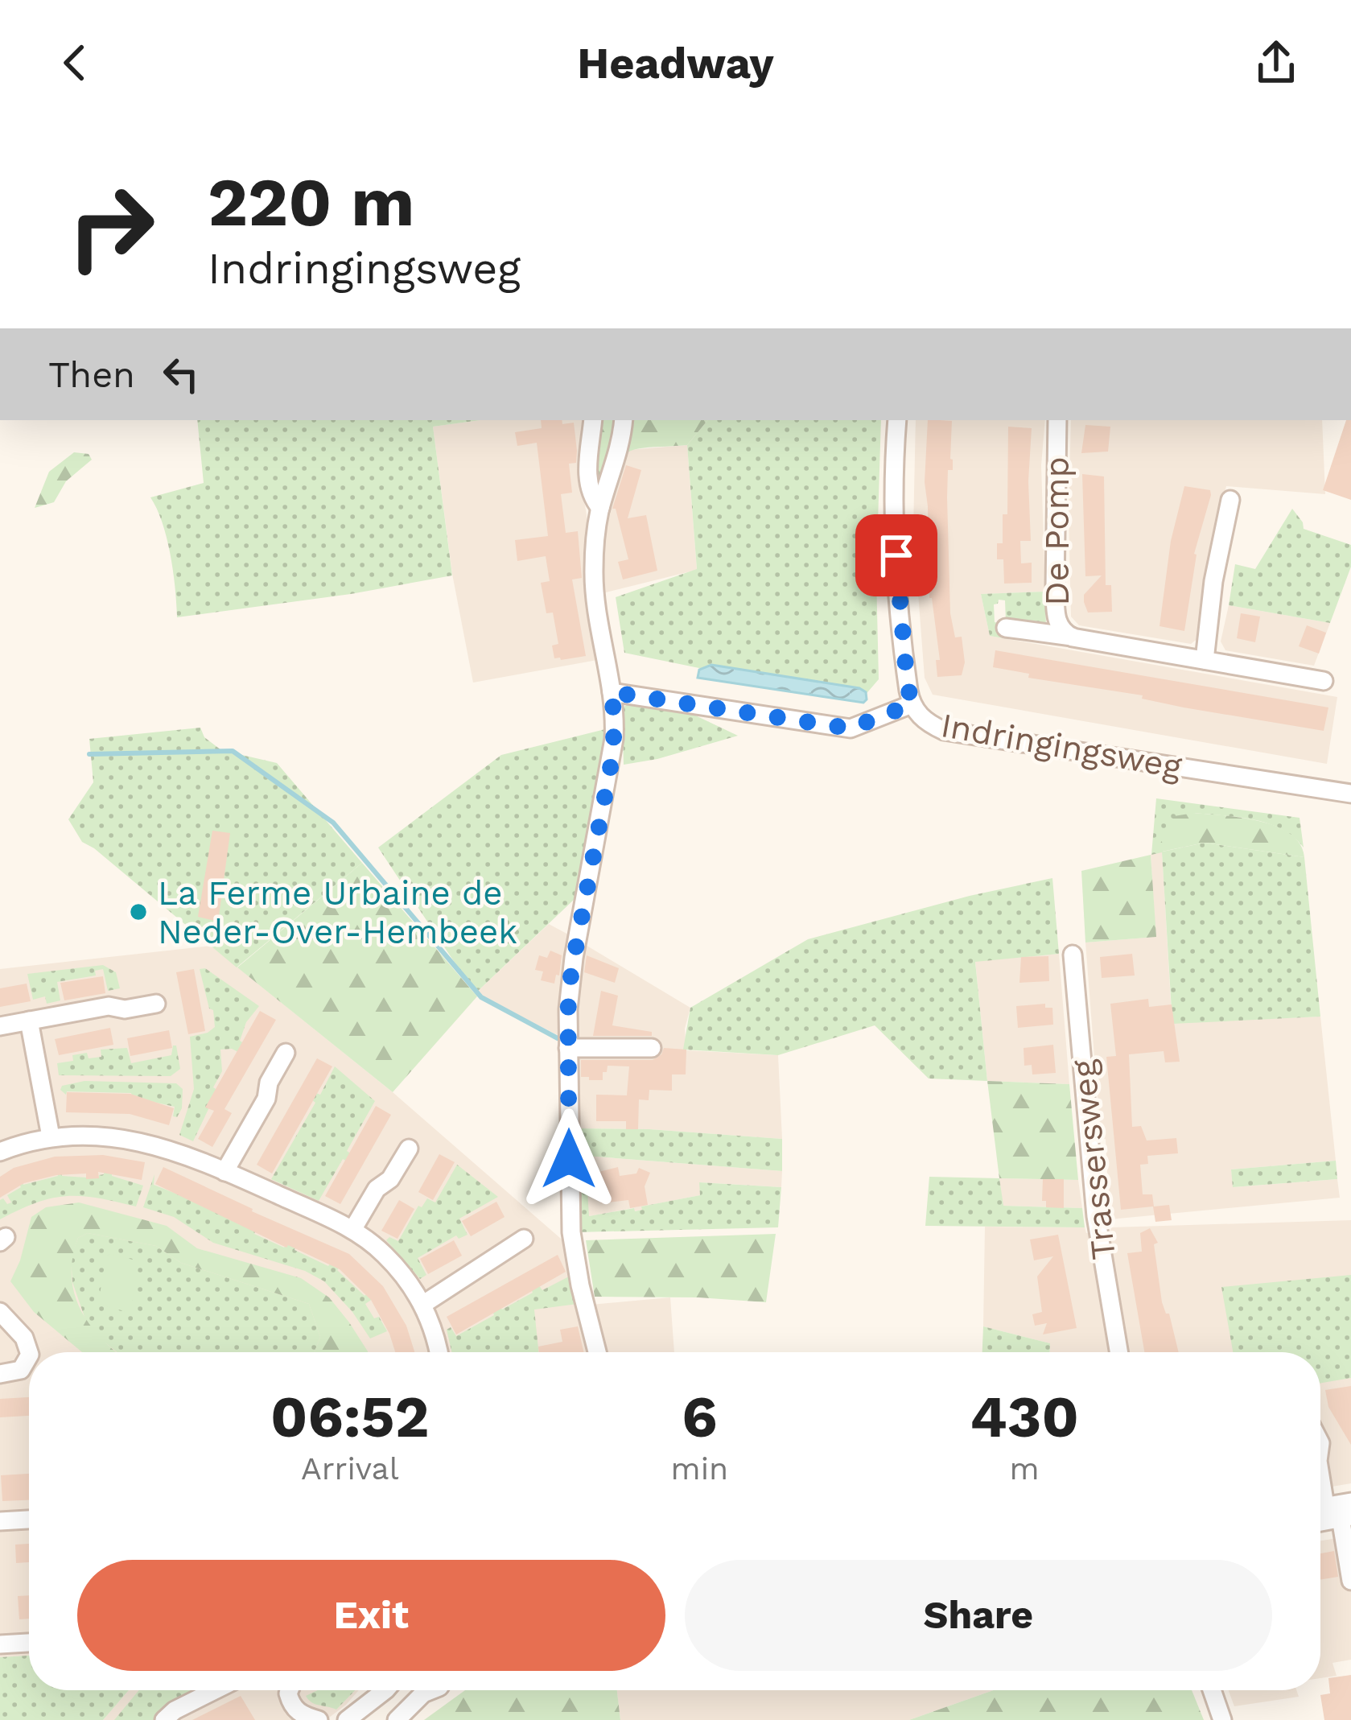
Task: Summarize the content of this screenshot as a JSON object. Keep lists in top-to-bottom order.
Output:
{
  "streets": {
    "street": ["De Pomp", "Indringingsweg", "Trassersweg"]
  },
  "places": ["La Ferme Urbaine de Neder-Over-Hembeek"],
  "page": {
    "header": "Headway",
    "turn": ["220 m", "Indringingsweg"],
    "then": "Then",
    "eta": [
      "06:52",
      "Arrival",
      "6",
      "min",
      "430",
      "m"
    ],
    "buttons": ["Exit", "Share"]
  }
}
